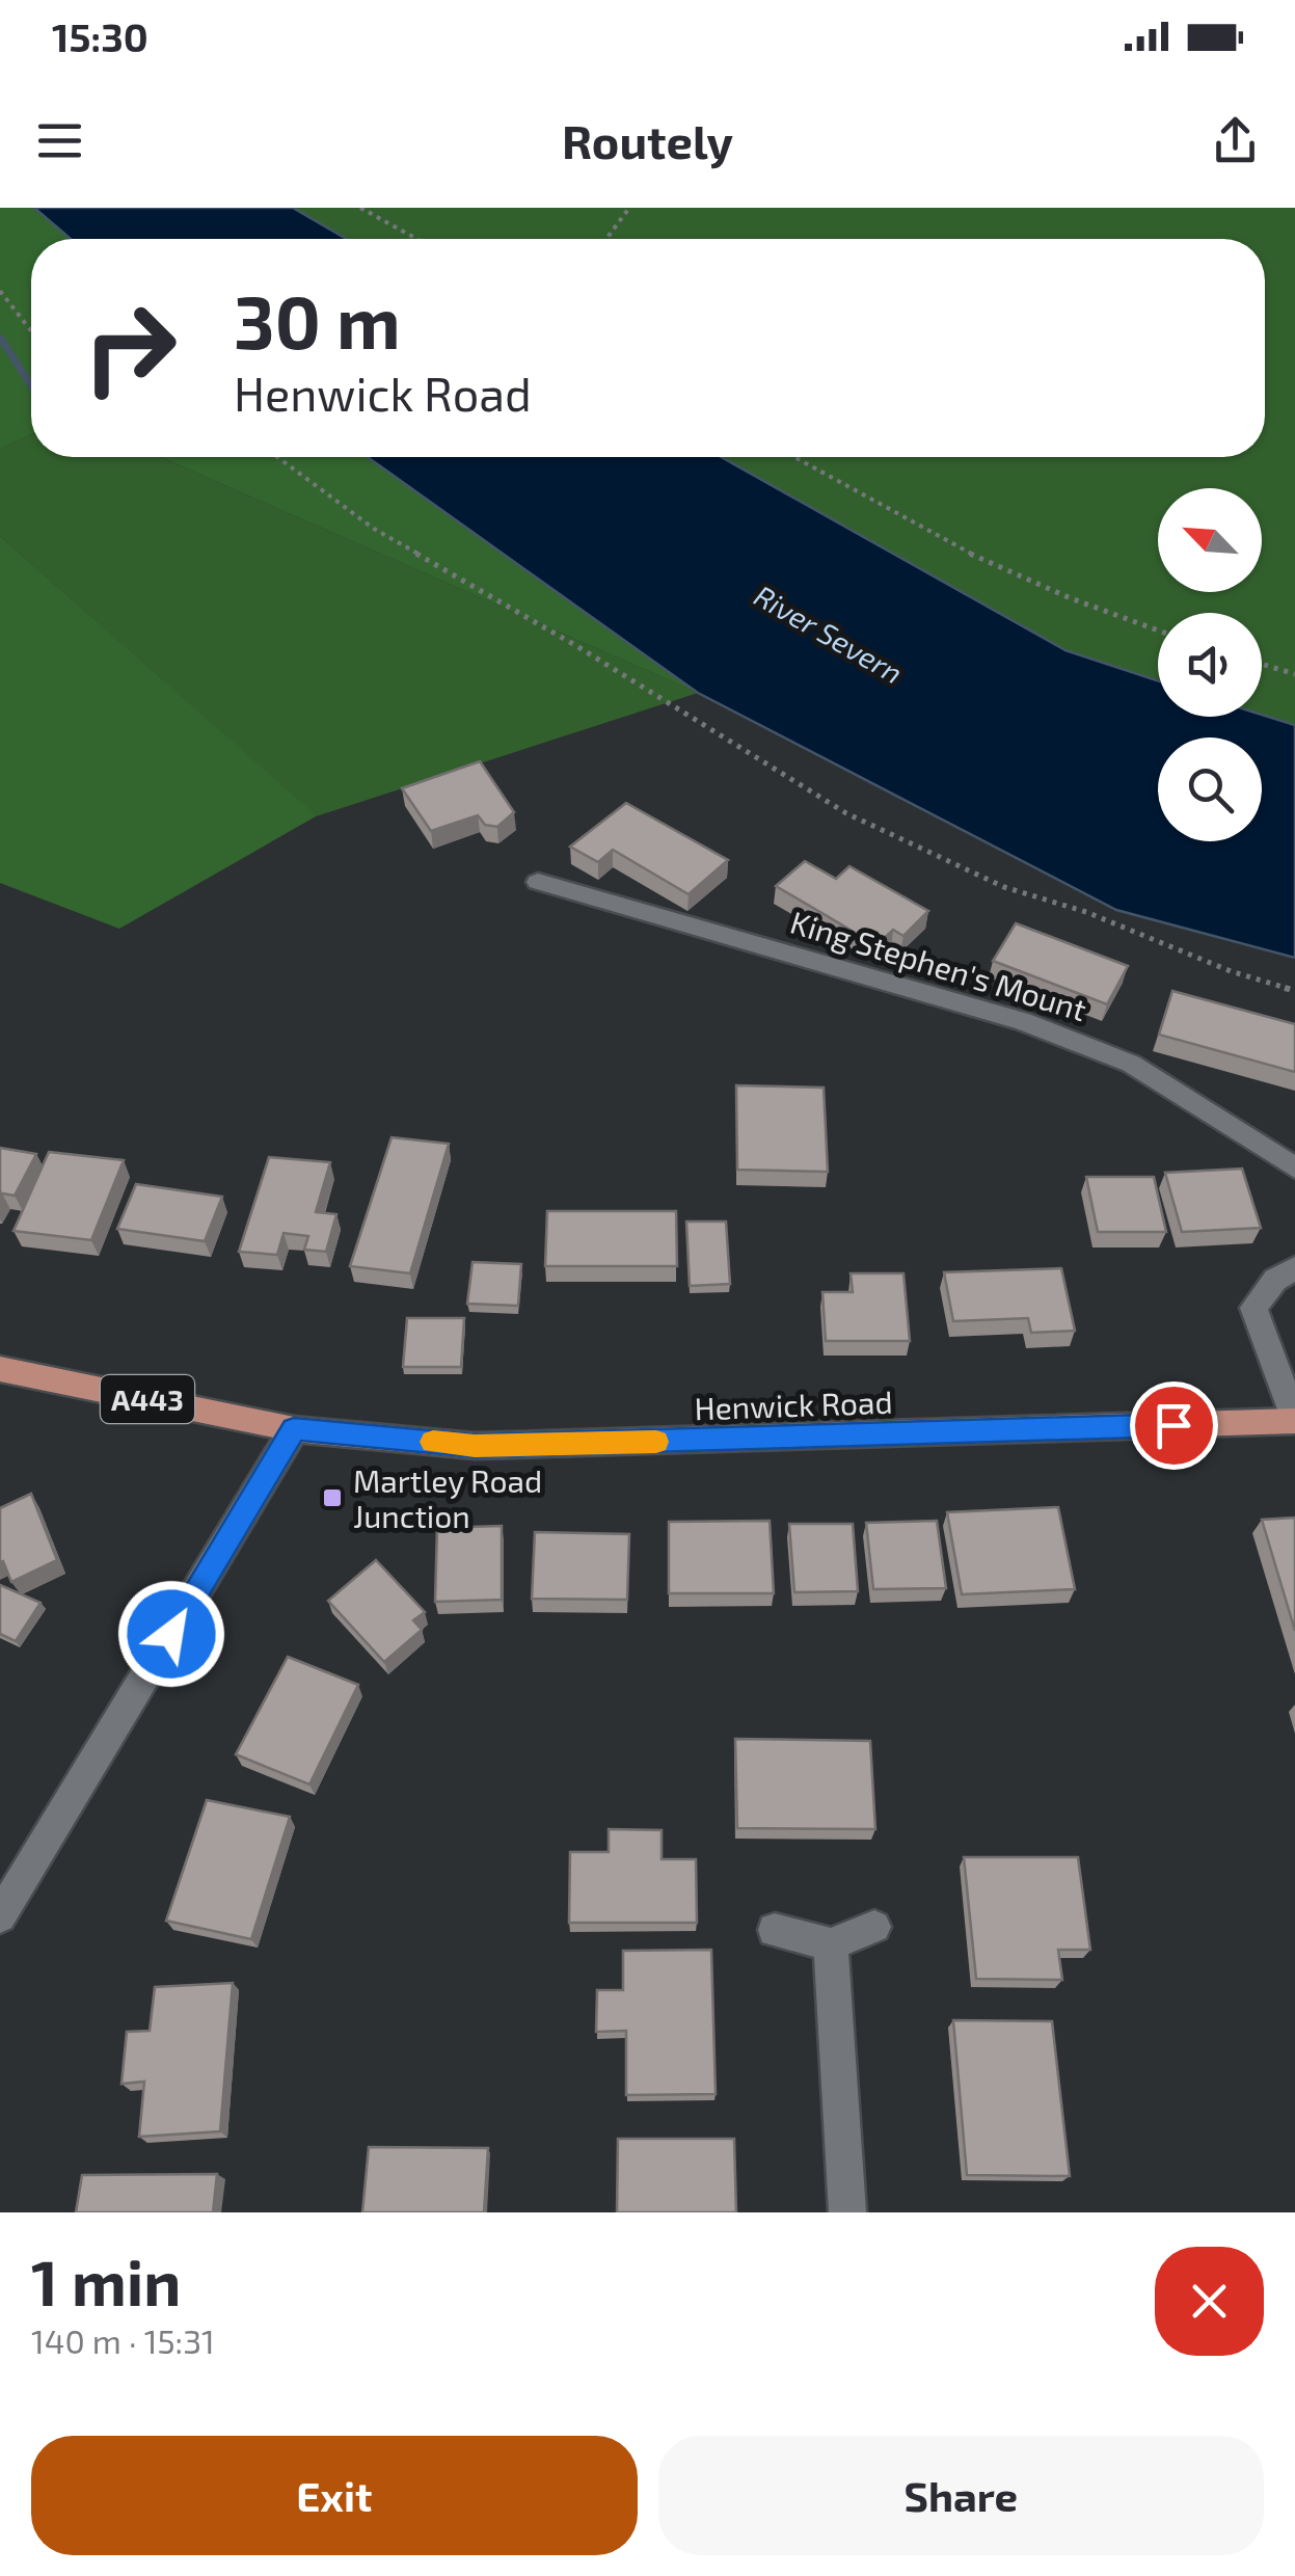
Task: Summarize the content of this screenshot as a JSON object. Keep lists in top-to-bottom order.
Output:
{
  "streets": {
    "main road": ["A443", "Henwick Road"],
    "street": ["King Stephen's Mount"]
  },
  "crossings": [
    ["A443", "Henwick Road"]
  ],
  "water": ["River Severn"],
  "places": {
    "transit": ["Martley Road Junction"]
  },
  "north": "top left",
  "page": {
    "status": "15:30",
    "header": "Routely",
    "turn": ["30 m", "Henwick Road"],
    "heading": ["1 min", "140 m · 15:31"],
    "buttons": ["Exit", "Share"]
  }
}
